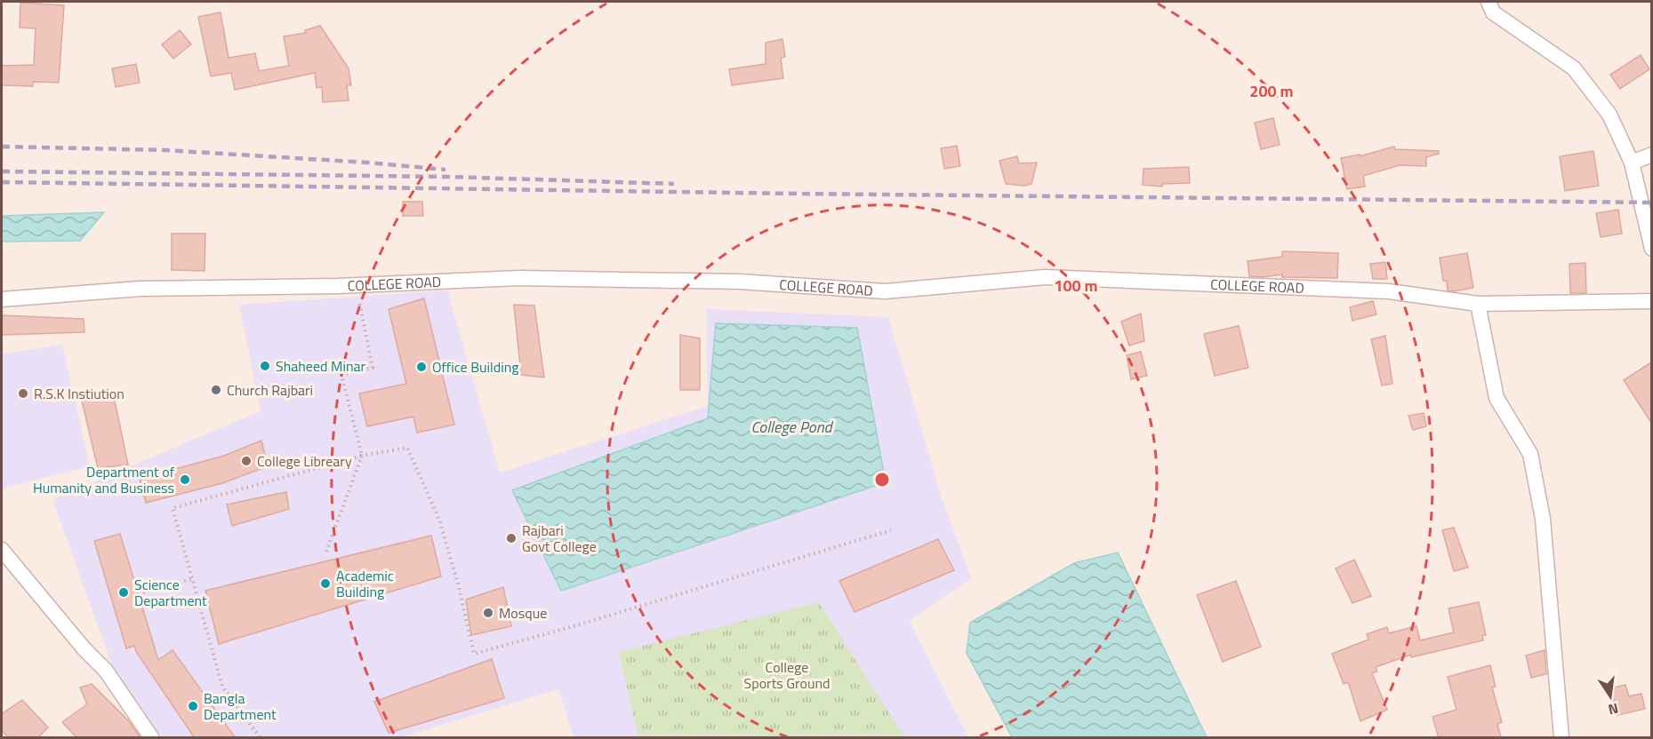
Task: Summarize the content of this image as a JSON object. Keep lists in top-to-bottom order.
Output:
{
  "streets": {
    "street": ["COLLEGE ROAD"]
  },
  "water": ["College Pond"],
  "parks": ["College Sports Ground"],
  "places": [
    "Shaheed Minar",
    "Office Building",
    "Church Rajbari",
    "R.S.K Instiution",
    "College Libreary",
    "Department of Humanity and Business",
    "Rajbari Govt College",
    "Academic Building",
    "Science Department",
    "Mosque",
    "Bangla Department"
  ],
  "north": "bottom",
  "rings": ["200 m", "100 m"]
}
